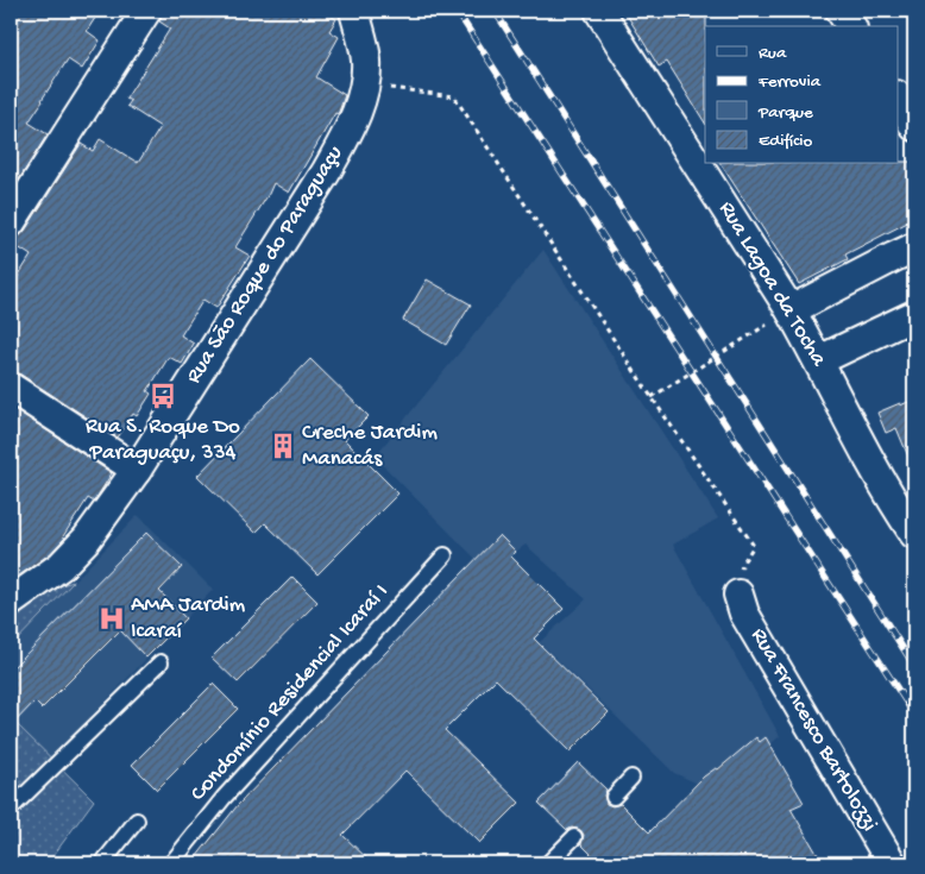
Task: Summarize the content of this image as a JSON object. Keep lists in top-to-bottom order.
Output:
{
  "streets": {
    "street": ["Rua São Roque do Paraguaçu", "Rua Lagoa da Tocha", "Rua Francesco Bartolozzi"],
    "lane": ["Condomínio Residencial Icaraí I"]
  },
  "places": {
    "bus stop": ["Rua S. Roque Do Paraguaçu, 334"],
    "building": ["Creche Jardim Manacás"],
    "hospital": ["AMA Jardim Icaraí"]
  },
  "legend": [
    "Rua",
    "Ferrovia",
    "Parque",
    "Edifício"
  ]
}
